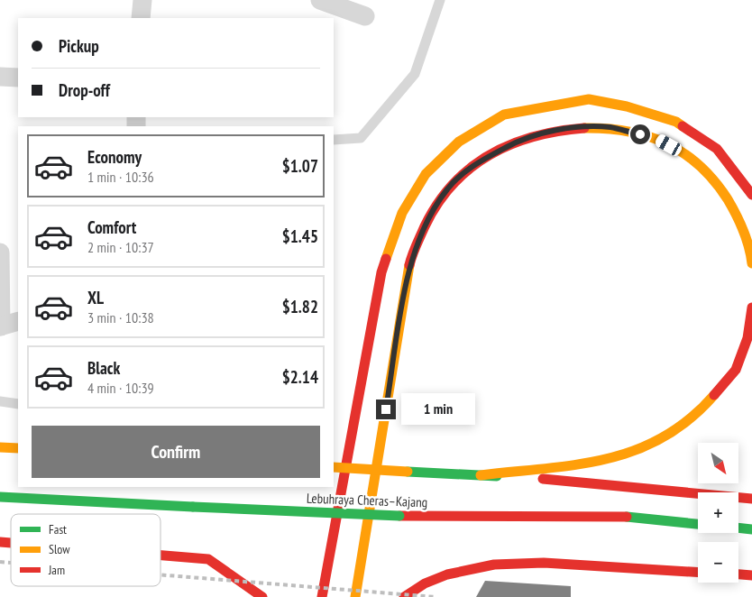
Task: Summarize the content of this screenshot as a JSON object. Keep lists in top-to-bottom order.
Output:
{
  "streets": {
    "highway": ["Lebuhraya Cheras–Kajang"]
  },
  "legend": ["Fast", "Slow", "Jam"],
  "north": "bottom right",
  "page": {
    "banner": ["Pickup", "Drop-off"],
    "list": [
      {
        "name": "Economy",
        "note": "1 min · 10:36",
        "value": "$1.07"
      },
      {
        "name": "Comfort",
        "note": "2 min · 10:37",
        "value": "$1.45"
      },
      {
        "name": "XL",
        "note": "3 min · 10:38",
        "value": "$1.82"
      },
      {
        "name": "Black",
        "note": "4 min · 10:39",
        "value": "$2.14"
      }
    ],
    "bubble": "1 min",
    "buttons": "Confirm",
    "map_buttons": ["+", "−"]
  }
}
